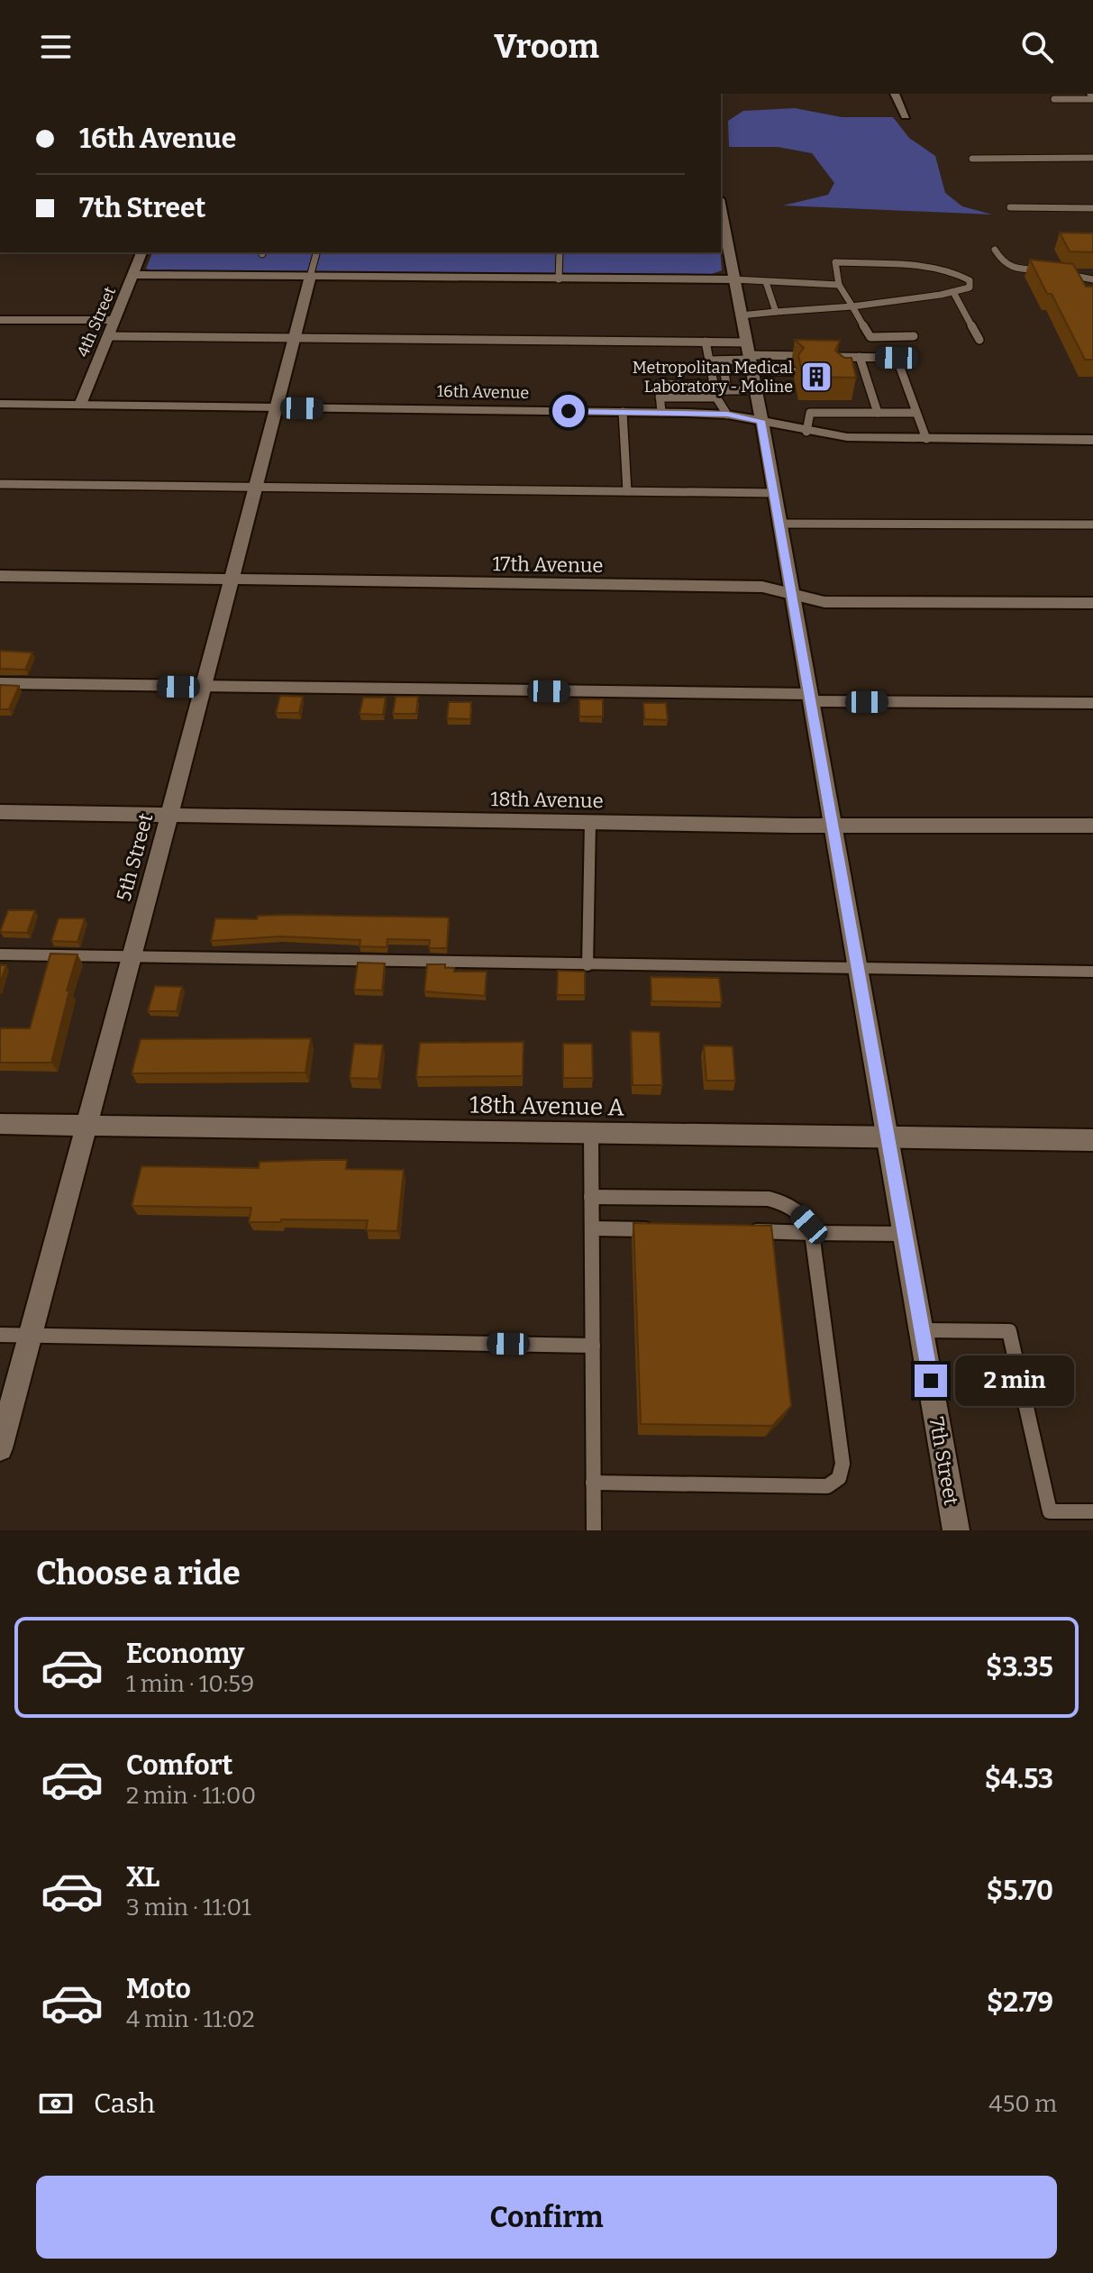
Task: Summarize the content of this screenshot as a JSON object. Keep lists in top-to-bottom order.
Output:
{
  "streets": {
    "street": [
      "4th Street",
      "16th Avenue",
      "17th Avenue",
      "18th Avenue",
      "5th Street",
      "18th Avenue A",
      "7th Street"
    ]
  },
  "crossings": [
    ["4th Street", "16th Avenue"],
    ["16th Avenue", "5th Street"],
    ["16th Avenue", "7th Street"],
    ["17th Avenue", "5th Street"],
    ["17th Avenue", "7th Street"],
    ["18th Avenue", "5th Street"],
    ["18th Avenue", "7th Street"],
    ["5th Street", "18th Avenue A"],
    ["18th Avenue A", "7th Street"]
  ],
  "places": {
    "building": ["Metropolitan Medical Laboratory - Moline"]
  },
  "page": {
    "header": "Vroom",
    "banner": ["16th Avenue", "7th Street"],
    "bubble": "2 min",
    "heading": "Choose a ride",
    "list": [
      {
        "name": "Economy",
        "note": "1 min · 10:59",
        "value": "$3.35"
      },
      {
        "name": "Comfort",
        "note": "2 min · 11:00",
        "value": "$4.53"
      },
      {
        "name": "XL",
        "note": "3 min · 11:01",
        "value": "$5.70"
      },
      {
        "name": "Moto",
        "note": "4 min · 11:02",
        "value": "$2.79"
      }
    ],
    "pay": ["Cash", "450 m"],
    "buttons": "Confirm"
  }
}
